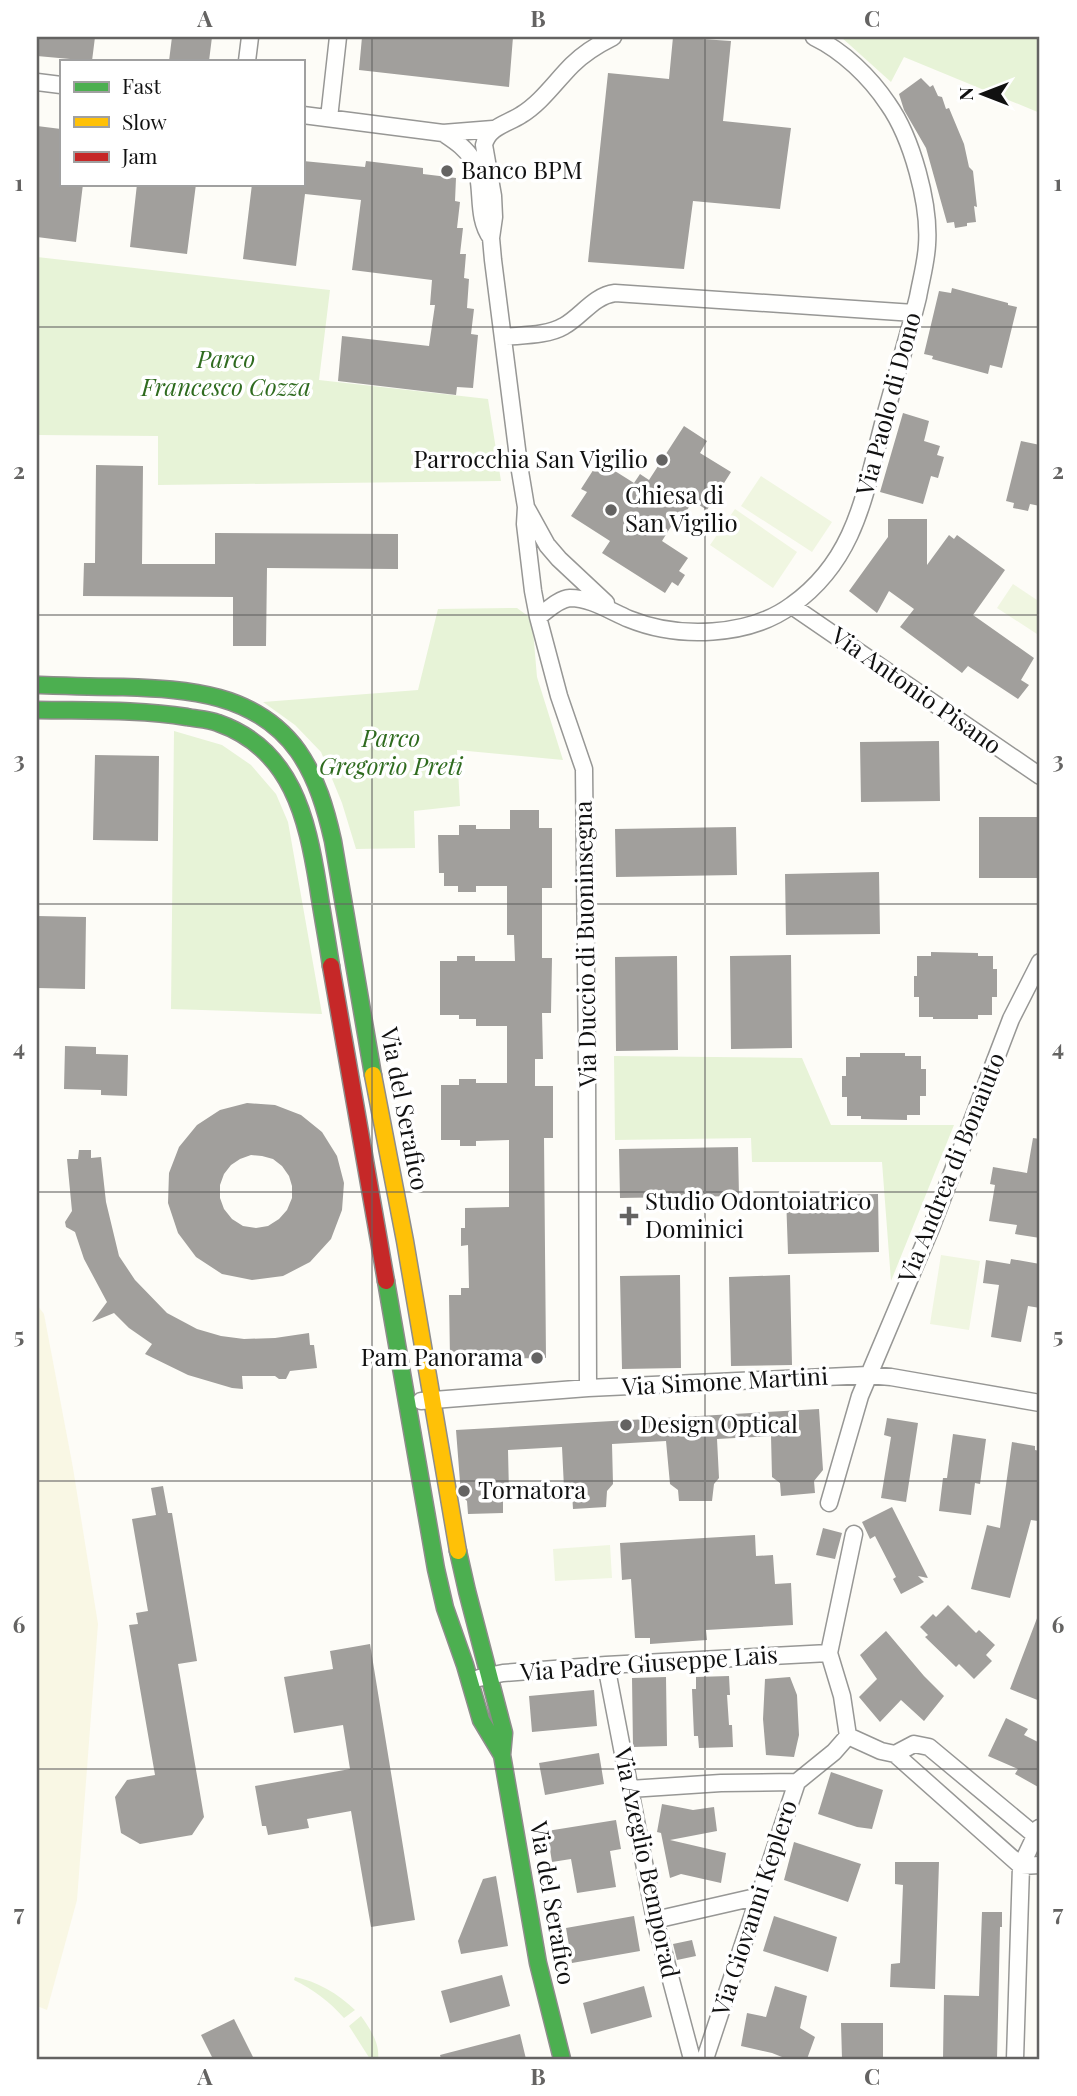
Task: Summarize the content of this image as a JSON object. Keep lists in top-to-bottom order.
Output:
{
  "streets": {
    "street": [
      "Via Paolo di Dono",
      "Via Antonio Pisano",
      "Via Duccio di Buoninsegna",
      "Via del Serafico",
      "Via Andrea di Bonaiuto",
      "Via Simone Martini",
      "Via Padre Giuseppe Lais",
      "Via Azeglio Bemporad",
      "Via Giovanni Keplero"
    ]
  },
  "crossings": [
    ["Via Paolo di Dono", "Via Antonio Pisano"],
    ["Via Paolo di Dono", "Via Duccio di Buoninsegna"],
    ["Via Duccio di Buoninsegna", "Via Simone Martini"],
    ["Via del Serafico", "Via Simone Martini"],
    ["Via del Serafico", "Via Padre Giuseppe Lais"],
    ["Via Andrea di Bonaiuto", "Via Simone Martini"],
    ["Via Padre Giuseppe Lais", "Via Azeglio Bemporad"]
  ],
  "parks": ["Parco Francesco Cozza", "Parco Gregorio Preti"],
  "places": {
    "other": [
      "Banco BPM",
      "Parrocchia San Vigilio",
      "Chiesa di San Vigilio",
      "Pam Panorama",
      "Design Optical",
      "Tornatora"
    ],
    "health": ["Studio Odontoiatrico Dominici"]
  },
  "legend": ["Fast", "Slow", "Jam"],
  "north": "left",
  "grid": {
    "columns": ["A", "B", "C"],
    "rows": [
      "1",
      "2",
      "3",
      "4",
      "5",
      "6",
      "7"
    ]
  }
}
